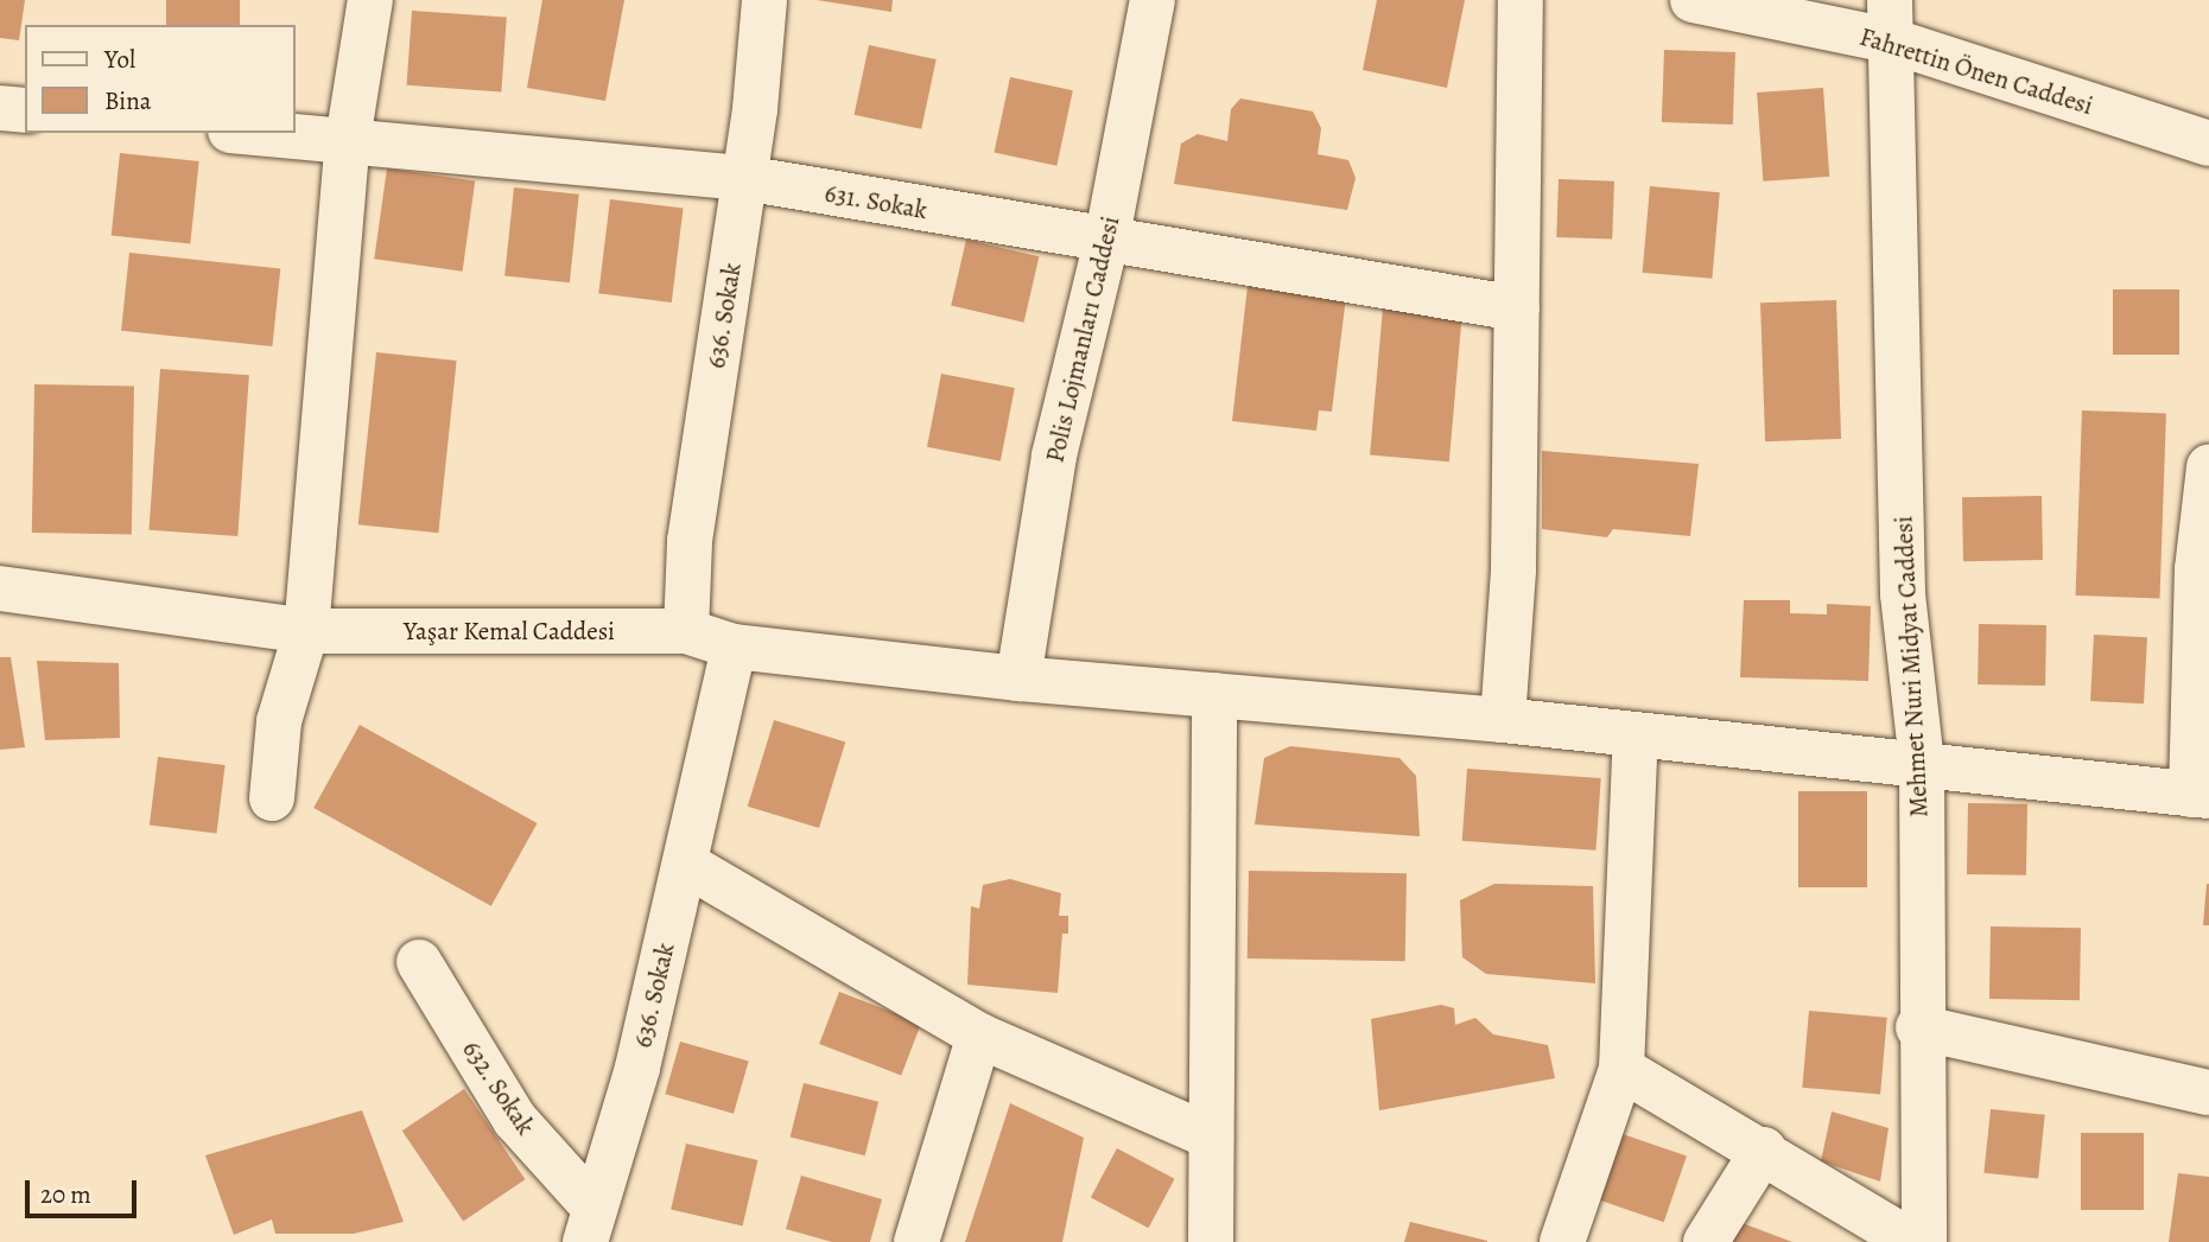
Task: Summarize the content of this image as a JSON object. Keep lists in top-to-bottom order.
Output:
{
  "streets": {
    "street": [
      "Fahrettin Önen Caddesi",
      "631. Sokak",
      "636. Sokak",
      "Polis Lojmanları Caddesi",
      "Yaşar Kemal Caddesi",
      "Mehmet Nuri Midyat Caddesi",
      "632. Sokak"
    ]
  },
  "crossings": [
    ["Fahrettin Önen Caddesi", "Mehmet Nuri Midyat Caddesi"],
    ["631. Sokak", "636. Sokak"],
    ["631. Sokak", "Polis Lojmanları Caddesi"],
    ["636. Sokak", "Yaşar Kemal Caddesi"],
    ["636. Sokak", "632. Sokak"],
    ["Polis Lojmanları Caddesi", "Yaşar Kemal Caddesi"],
    ["Yaşar Kemal Caddesi", "Mehmet Nuri Midyat Caddesi"]
  ],
  "legend": ["Yol", "Bina"],
  "scale_bar": "20 m"
}
